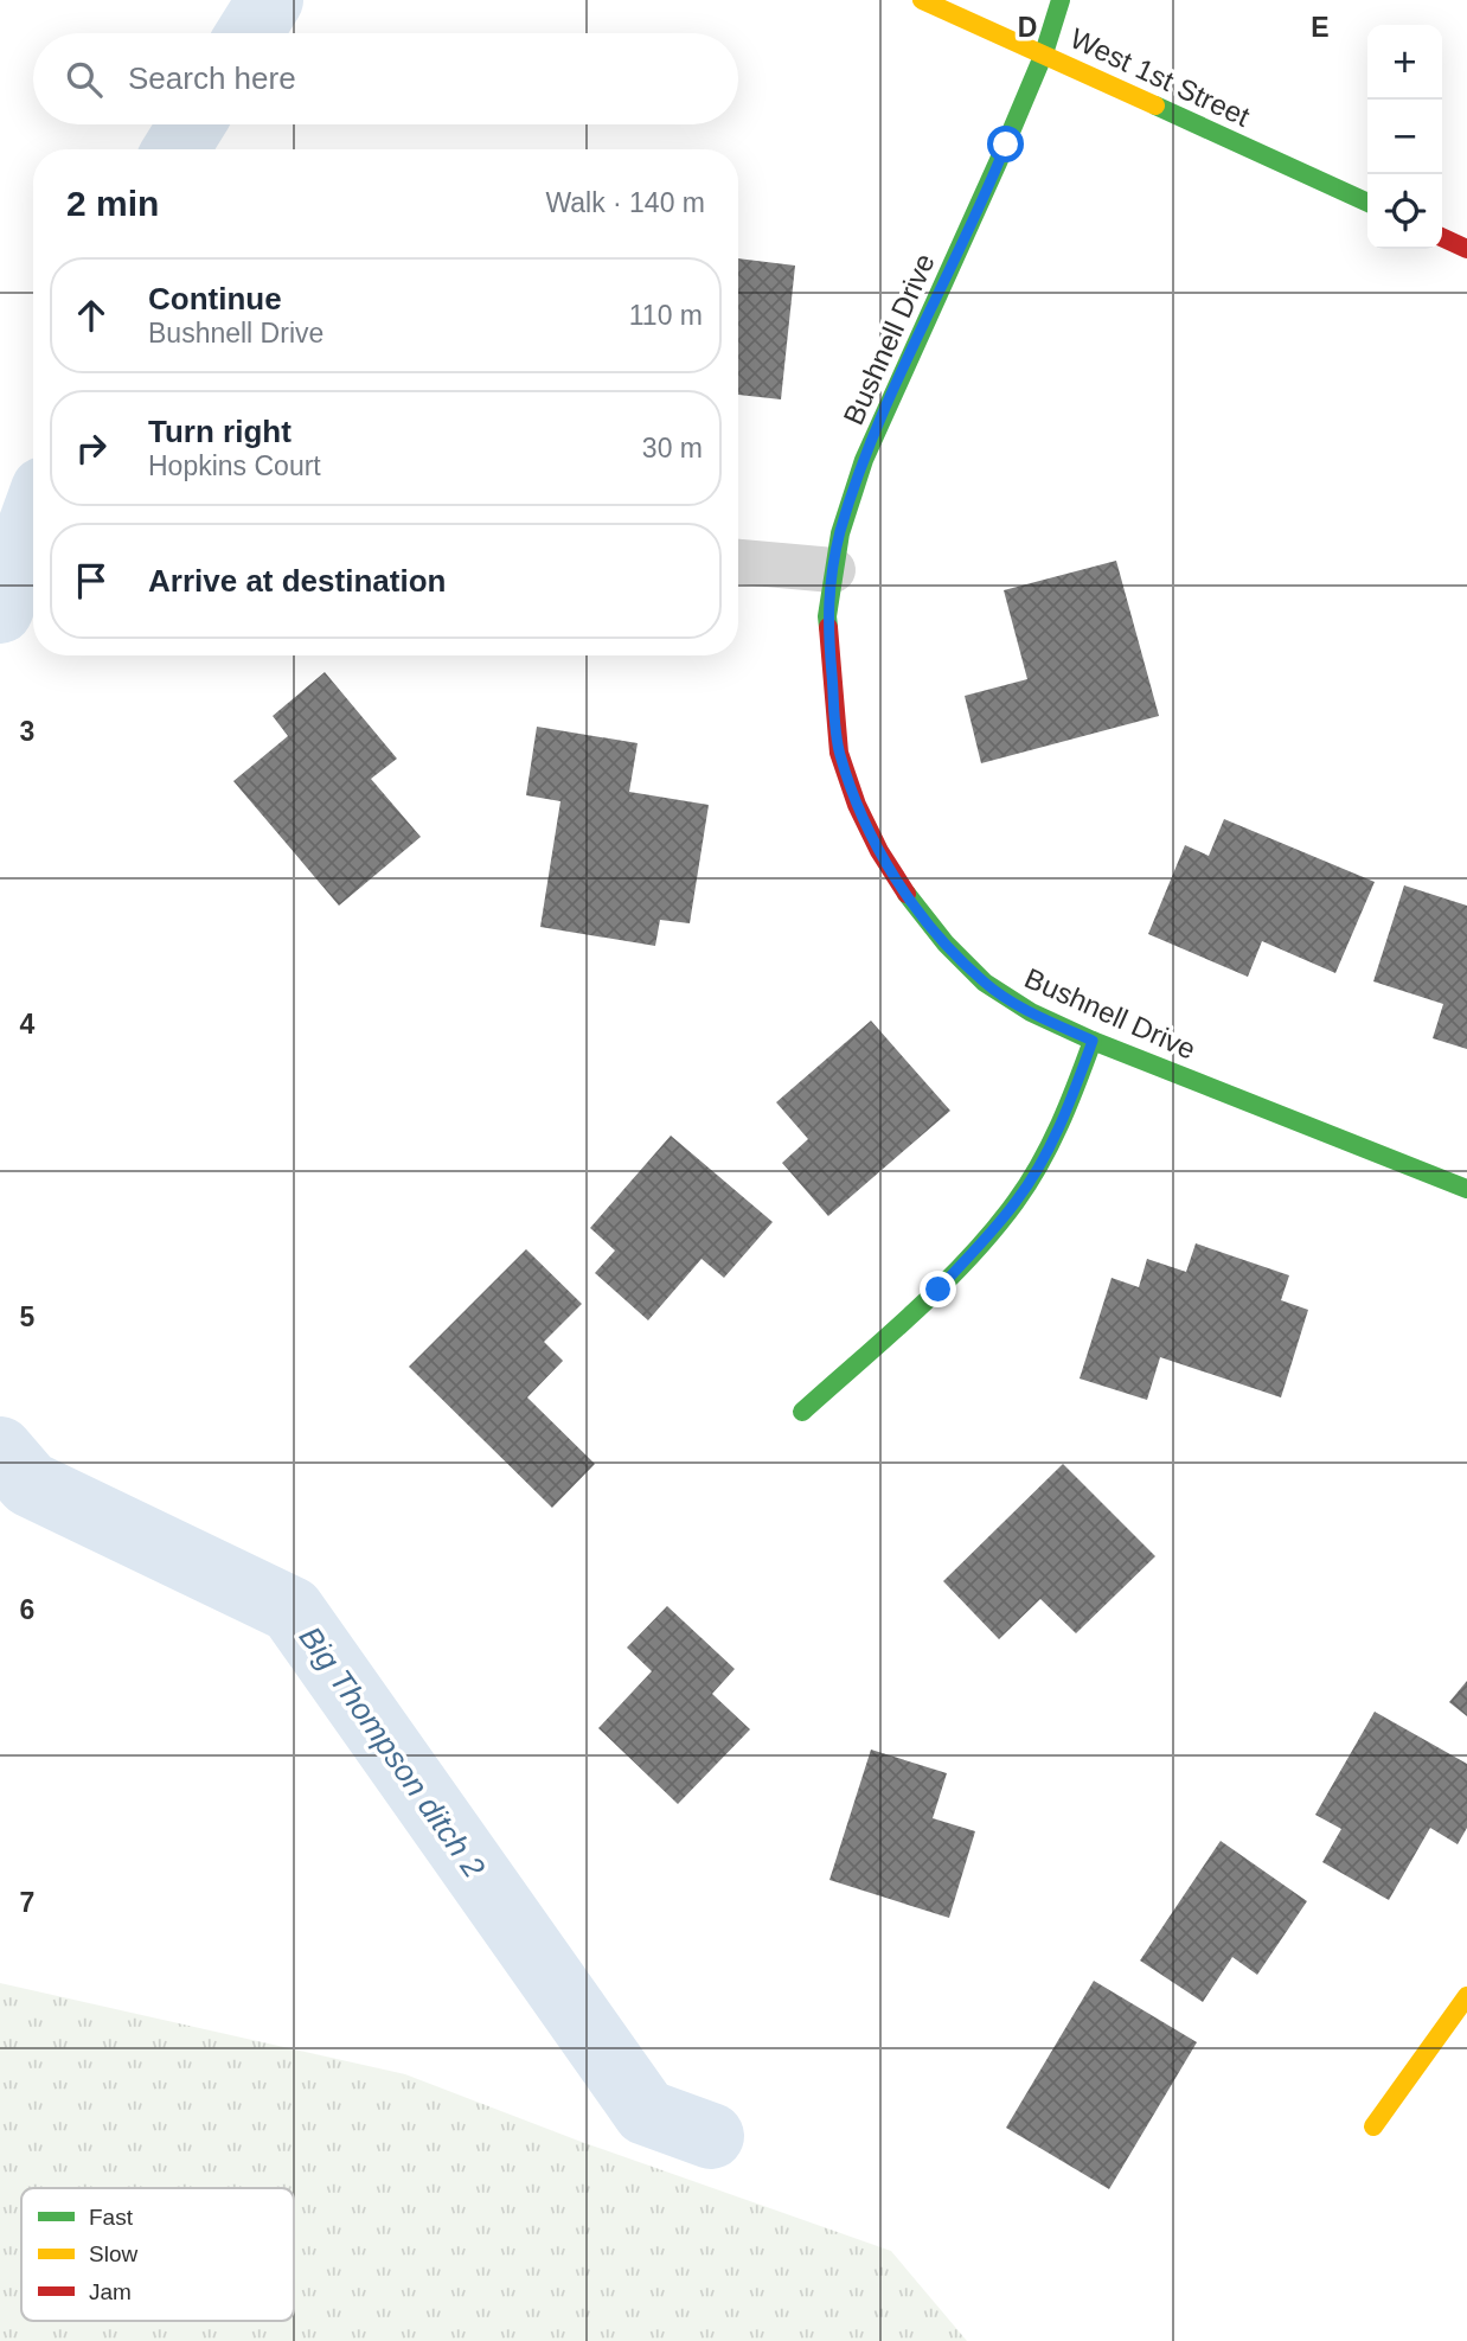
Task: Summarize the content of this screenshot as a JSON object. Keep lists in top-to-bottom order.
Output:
{
  "streets": {
    "street": ["West 1st Street", "Bushnell Drive"]
  },
  "crossings": [
    ["West 1st Street", "Bushnell Drive"]
  ],
  "water": ["Big Thompson ditch 2"],
  "legend": ["Fast", "Slow", "Jam"],
  "page": {
    "map_buttons": ["+", "−"],
    "search": "Search here",
    "heading": ["2 min", "Walk · 140 m"],
    "list": [
      ["Continue", "Bushnell Drive", "110 m"],
      ["Turn right", "Hopkins Court", "30 m"],
      "Arrive at destination"
    ]
  },
  "grid": {
    "columns": ["D", "E"],
    "rows": [
      "3",
      "4",
      "5",
      "6",
      "7"
    ]
  }
}
